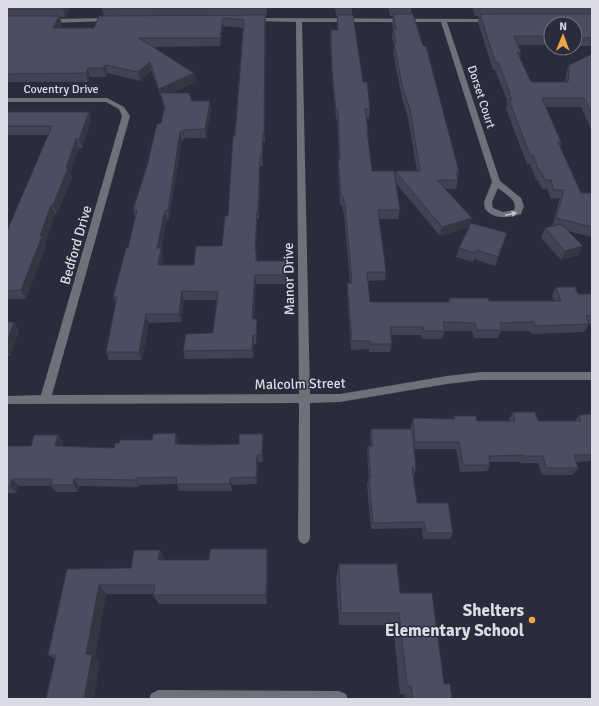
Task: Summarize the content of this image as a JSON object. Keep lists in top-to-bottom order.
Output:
{
  "streets": {
    "street": [
      "Coventry Drive",
      "Dorset Court",
      "Bedford Drive",
      "Manor Drive",
      "Malcolm Street"
    ]
  },
  "crossings": [
    ["Coventry Drive", "Bedford Drive"],
    ["Bedford Drive", "Malcolm Street"],
    ["Manor Drive", "Malcolm Street"]
  ],
  "places": ["Shelters Elementary School"],
  "north": "top"
}
